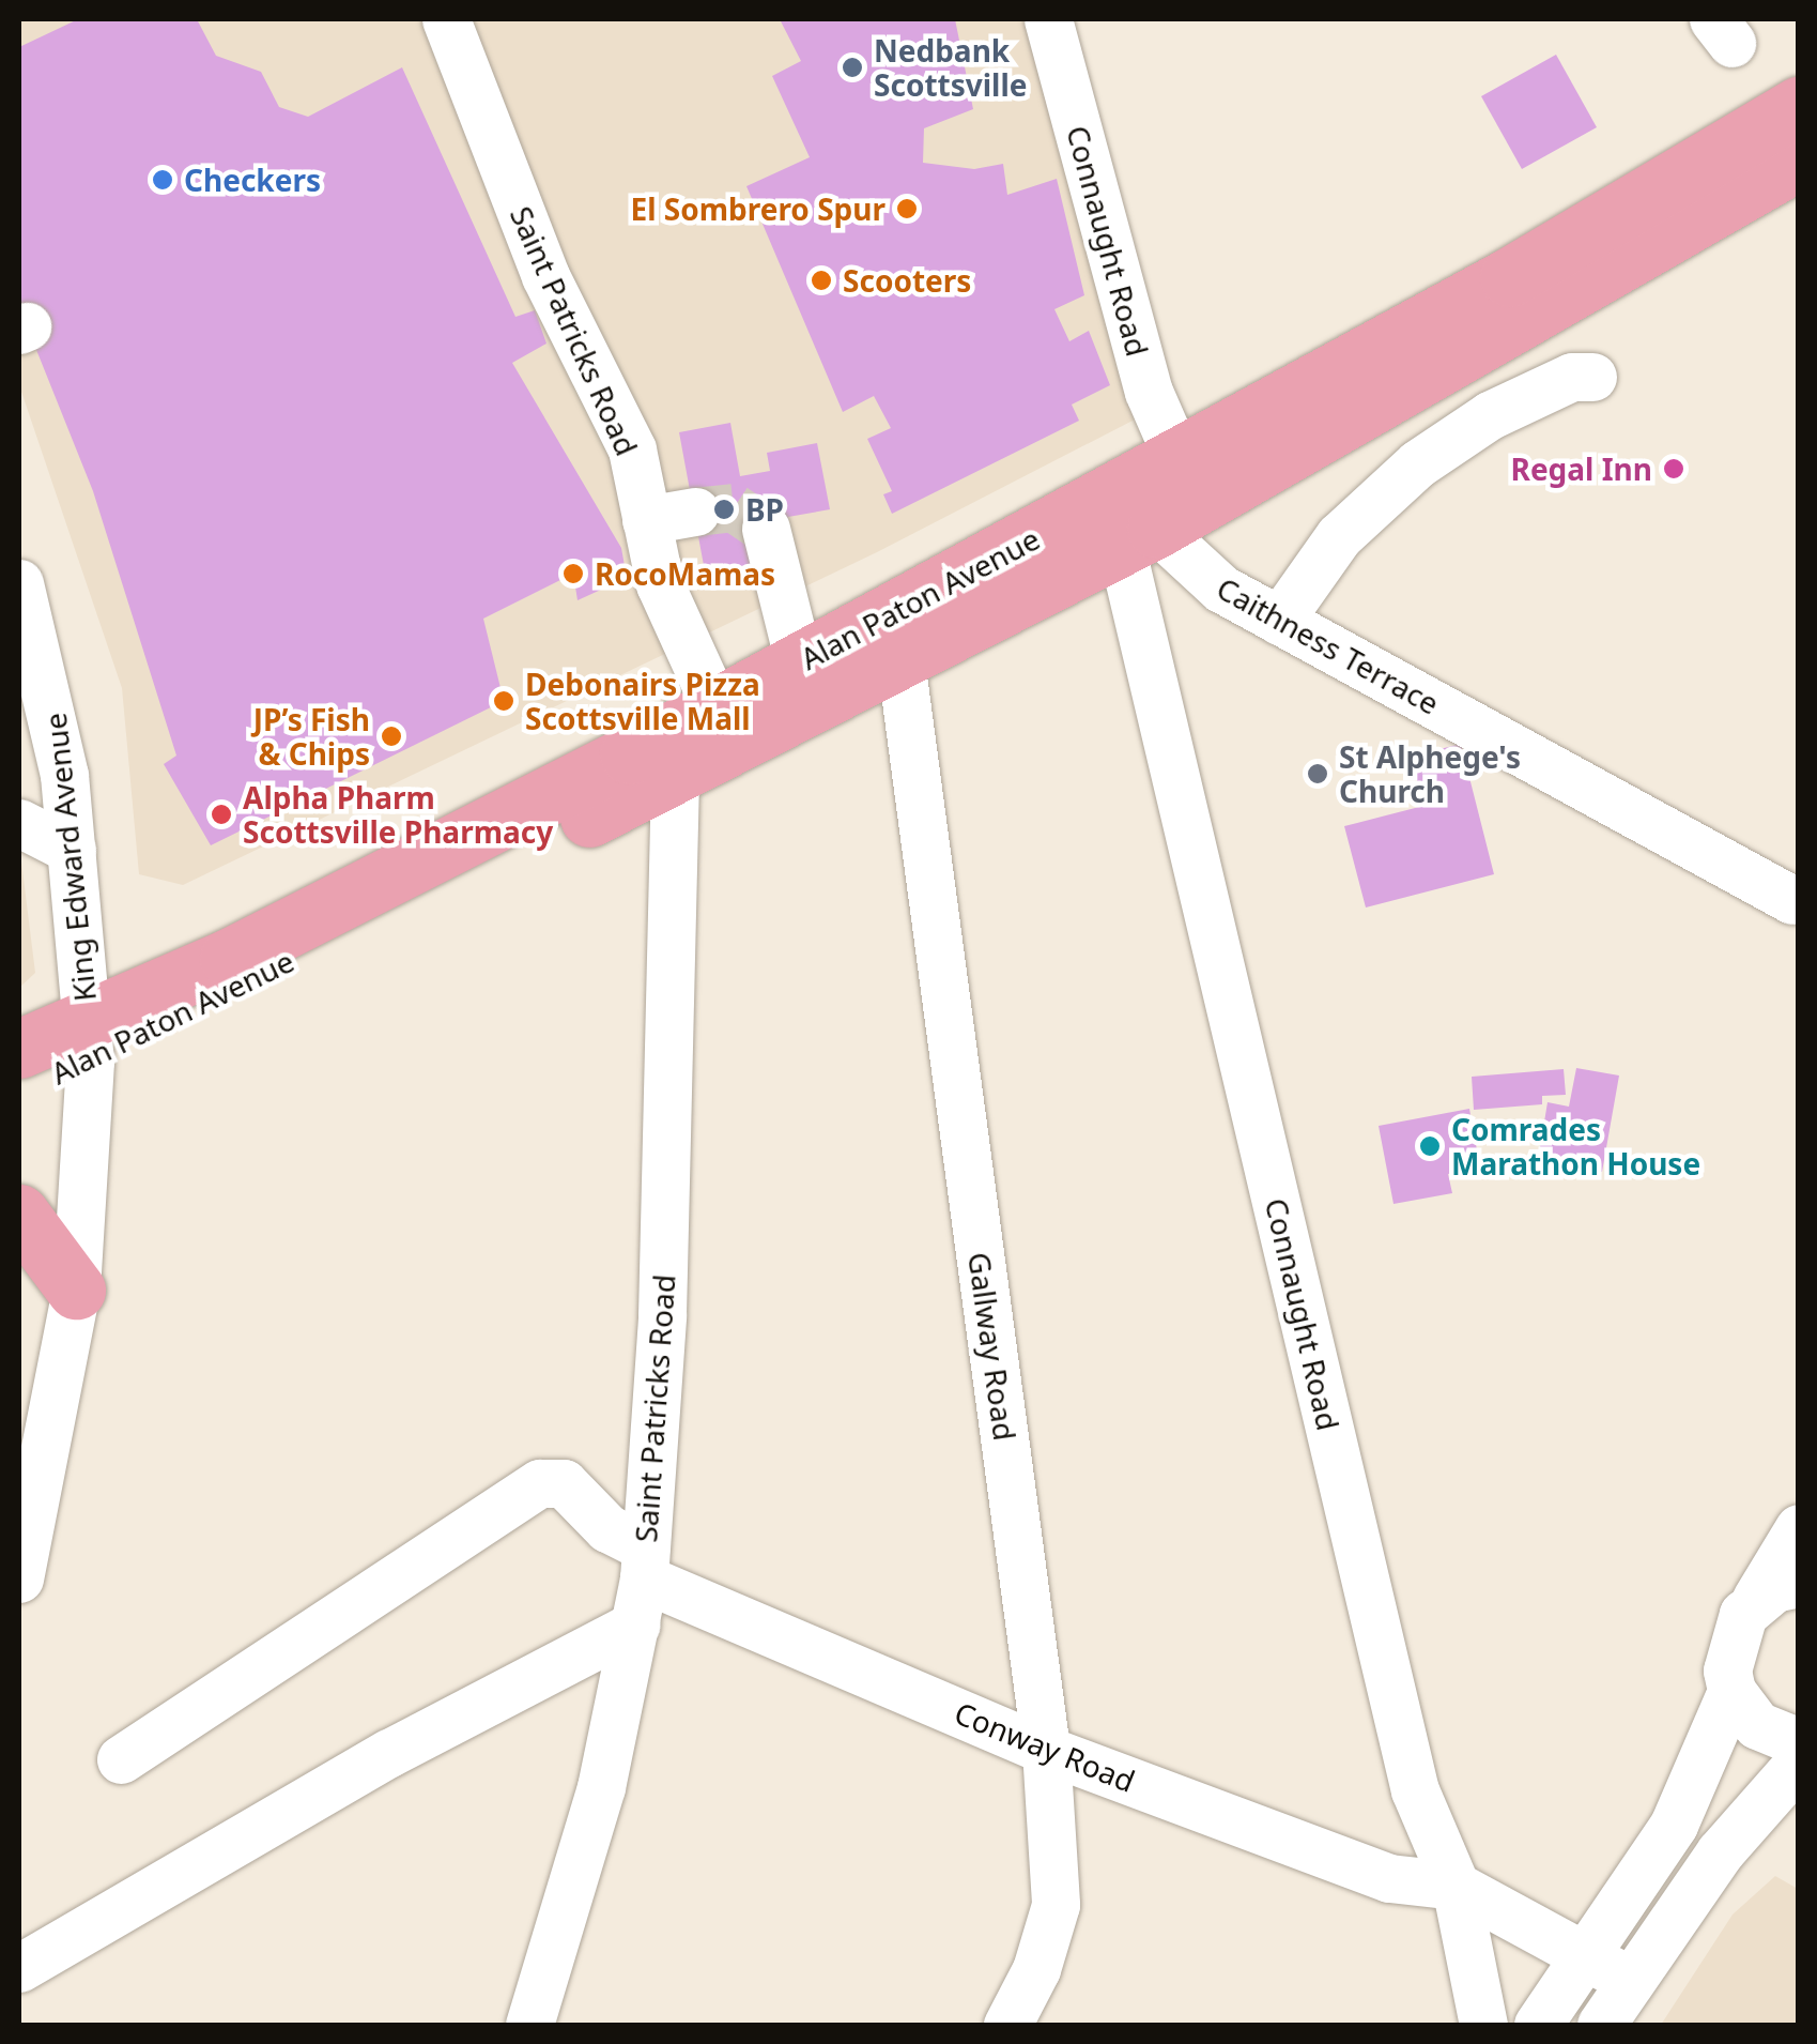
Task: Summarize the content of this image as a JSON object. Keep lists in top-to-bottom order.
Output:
{
  "streets": {
    "main road": ["Alan Paton Avenue"],
    "street": [
      "Connaught Road",
      "Saint Patricks Road",
      "Caithness Terrace",
      "King Edward Avenue",
      "Gallway Road",
      "Conway Road"
    ]
  },
  "crossings": [
    ["Connaught Road", "Alan Paton Avenue"],
    ["Connaught Road", "Caithness Terrace"],
    ["Connaught Road", "Conway Road"],
    ["Saint Patricks Road", "Alan Paton Avenue"],
    ["Saint Patricks Road", "Conway Road"],
    ["Alan Paton Avenue", "Caithness Terrace"],
    ["Alan Paton Avenue", "King Edward Avenue"],
    ["Alan Paton Avenue", "Gallway Road"],
    ["Gallway Road", "Conway Road"]
  ],
  "places": [
    "Nedbank Scottsville",
    "Checkers",
    "El Sombrero Spur",
    "Scooters",
    "Regal Inn",
    "BP",
    "RocoMamas",
    "Debonairs Pizza Scottsville Mall",
    "JP’s Fish & Chips",
    "St Alphege's Church",
    "Alpha Pharm Scottsville Pharmacy",
    "Comrades Marathon House"
  ]
}
